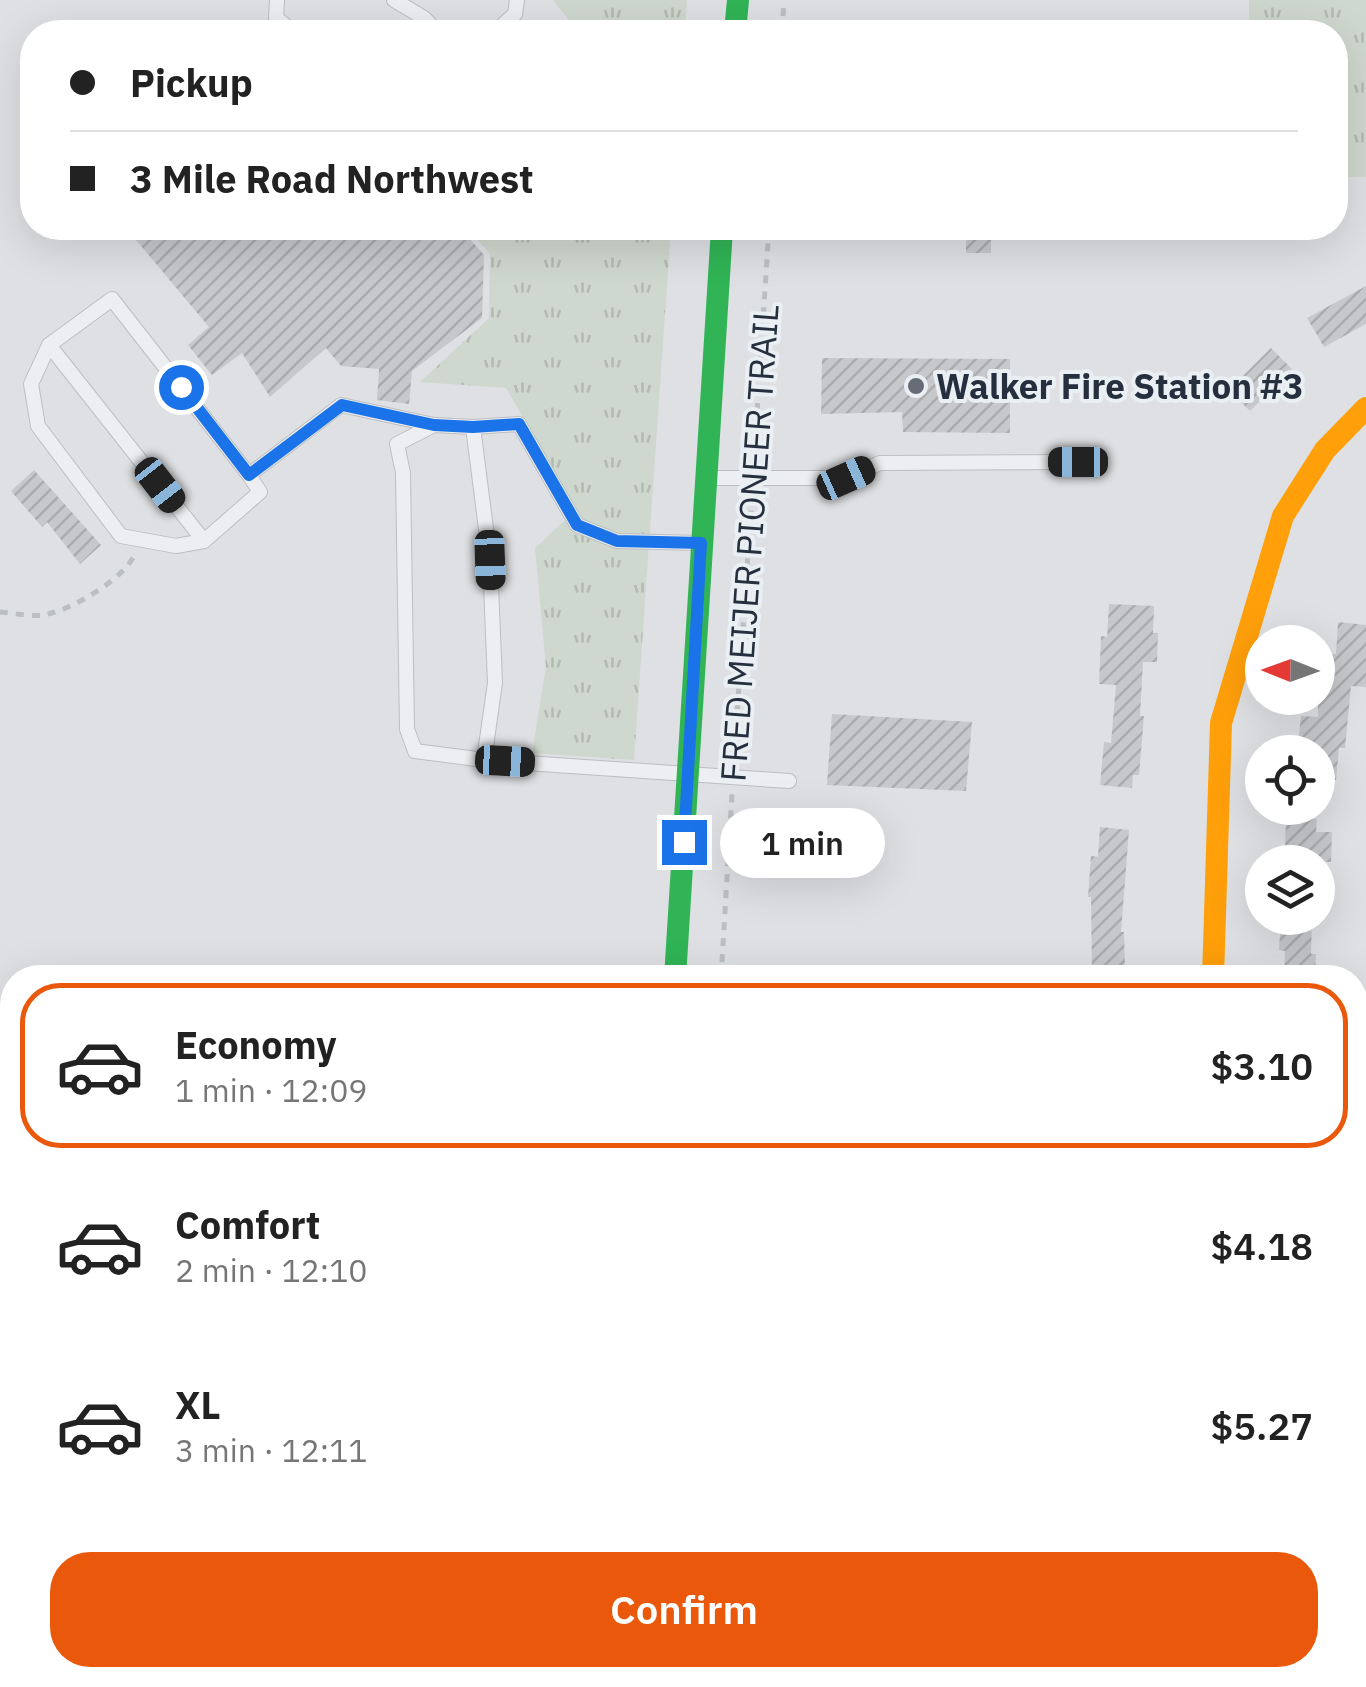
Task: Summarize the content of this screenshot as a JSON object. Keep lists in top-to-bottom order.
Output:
{
  "streets": {
    "path": ["FRED MEIJER PIONEER TRAIL"]
  },
  "places": ["Walker Fire Station #3"],
  "north": "left",
  "page": {
    "banner": ["Pickup", "3 Mile Road Northwest"],
    "bubble": "1 min",
    "list": [
      {
        "name": "Economy",
        "note": "1 min · 12:09",
        "value": "$3.10"
      },
      {
        "name": "Comfort",
        "note": "2 min · 12:10",
        "value": "$4.18"
      },
      {
        "name": "XL",
        "note": "3 min · 12:11",
        "value": "$5.27"
      }
    ],
    "buttons": "Confirm"
  }
}
